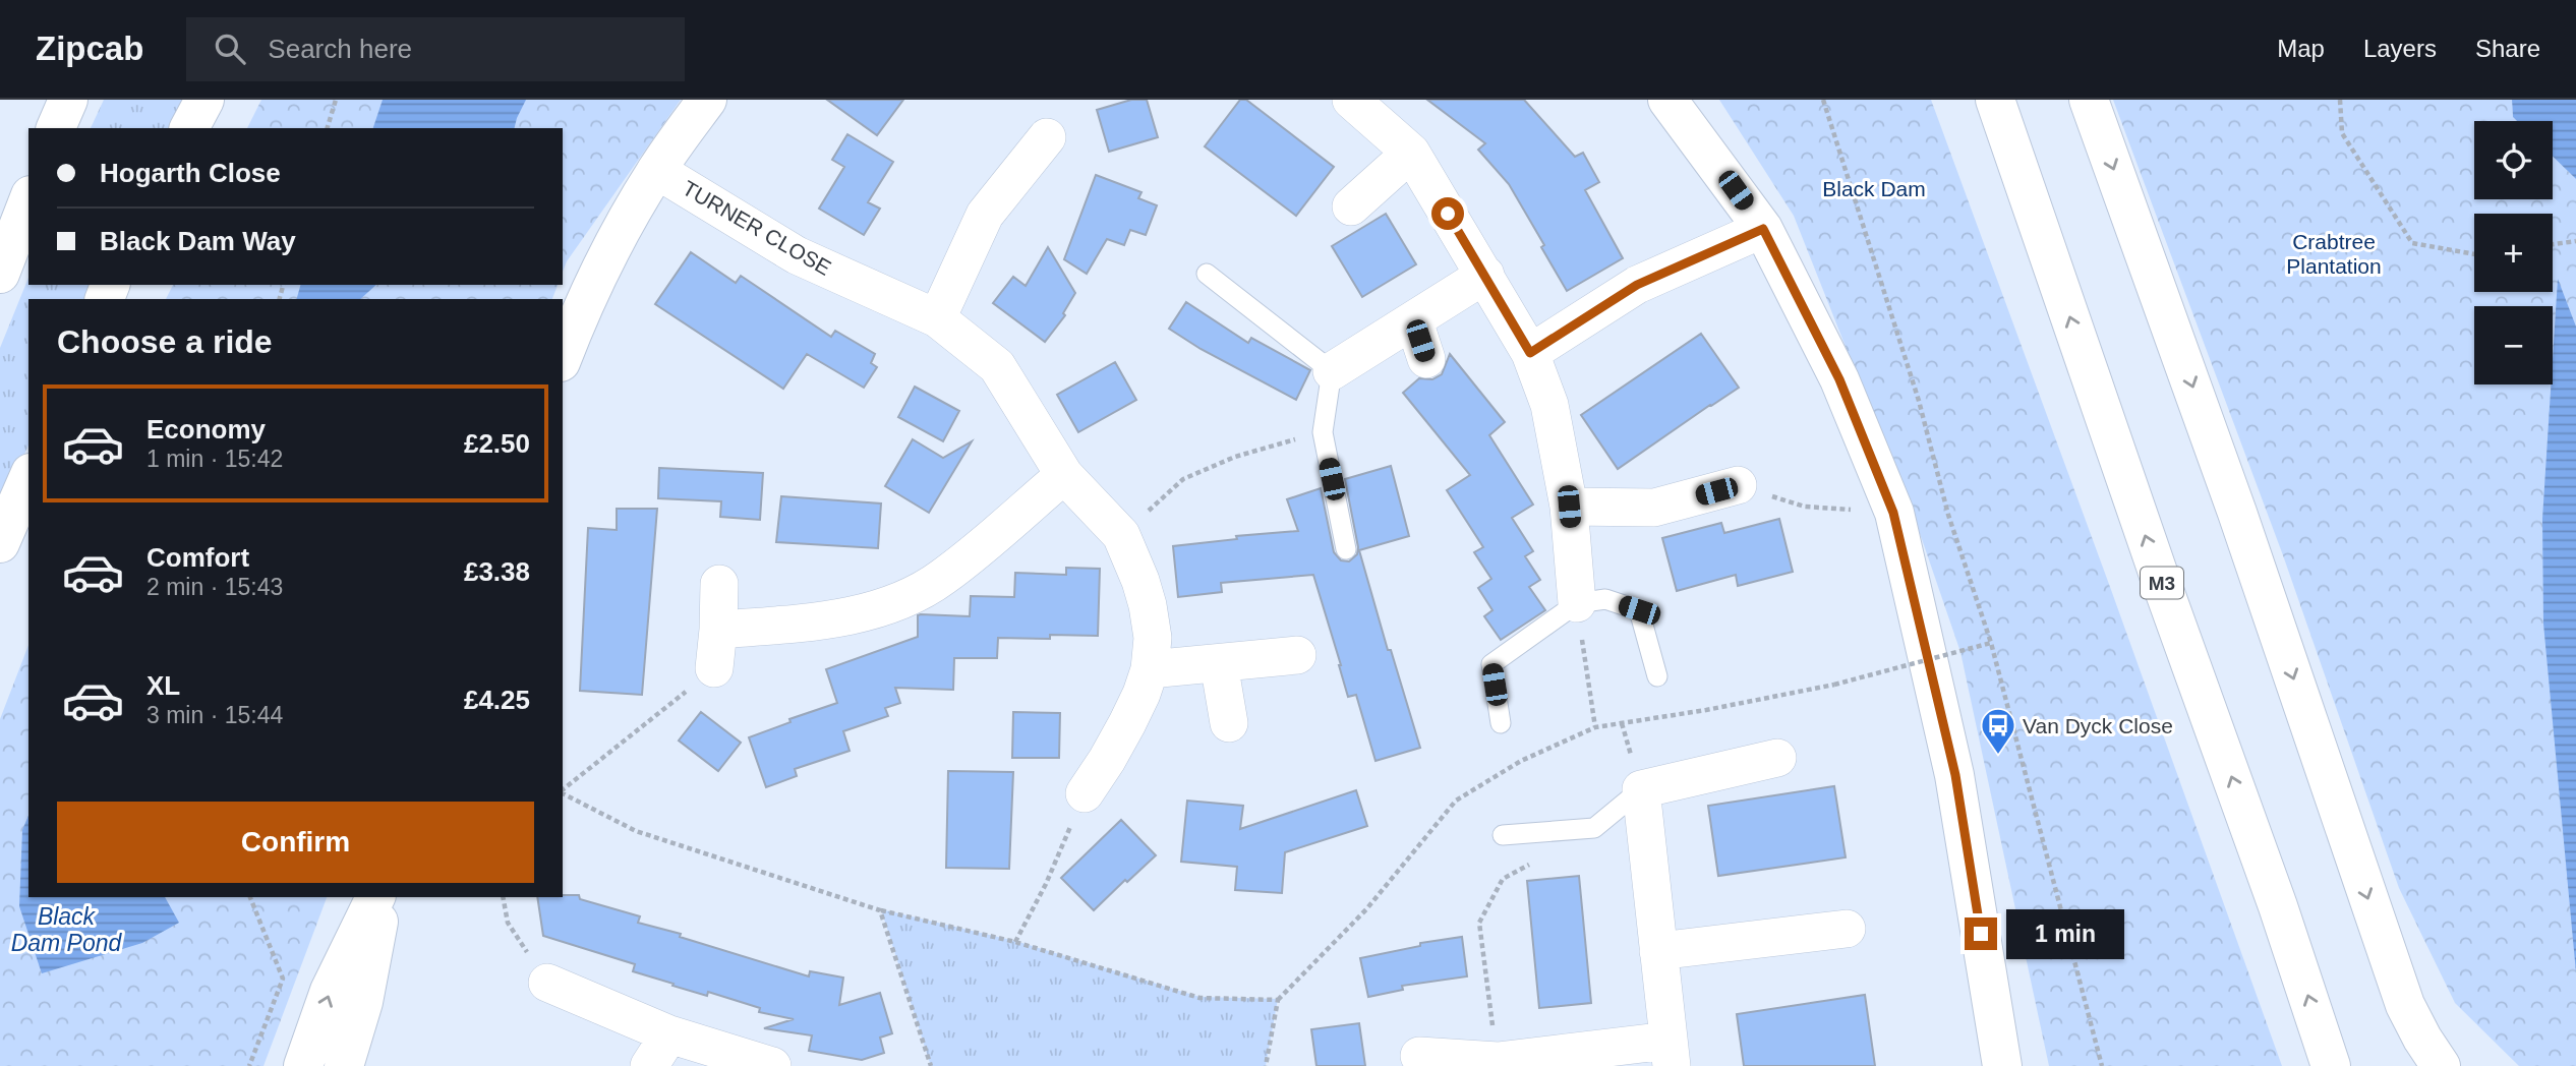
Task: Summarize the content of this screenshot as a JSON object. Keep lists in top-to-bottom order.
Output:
{
  "streets": {
    "main road": ["M3"],
    "street": ["TURNER CLOSE"]
  },
  "water": ["Black Dam Pond"],
  "parks": ["Black Dam", "Crabtree Plantation"],
  "places": {
    "bus stop": ["Van Dyck Close"]
  },
  "page": {
    "header": "Zipcab",
    "search": "Search here",
    "nav": ["Map", "Layers", "Share"],
    "map_buttons": ["+", "−"],
    "banner": ["Hogarth Close", "Black Dam Way"],
    "heading": "Choose a ride",
    "list": [
      {
        "name": "Economy",
        "note": "1 min · 15:42",
        "value": "£2.50"
      },
      {
        "name": "Comfort",
        "note": "2 min · 15:43",
        "value": "£3.38"
      },
      {
        "name": "XL",
        "note": "3 min · 15:44",
        "value": "£4.25"
      }
    ],
    "buttons": "Confirm",
    "bubble": "1 min"
  }
}
